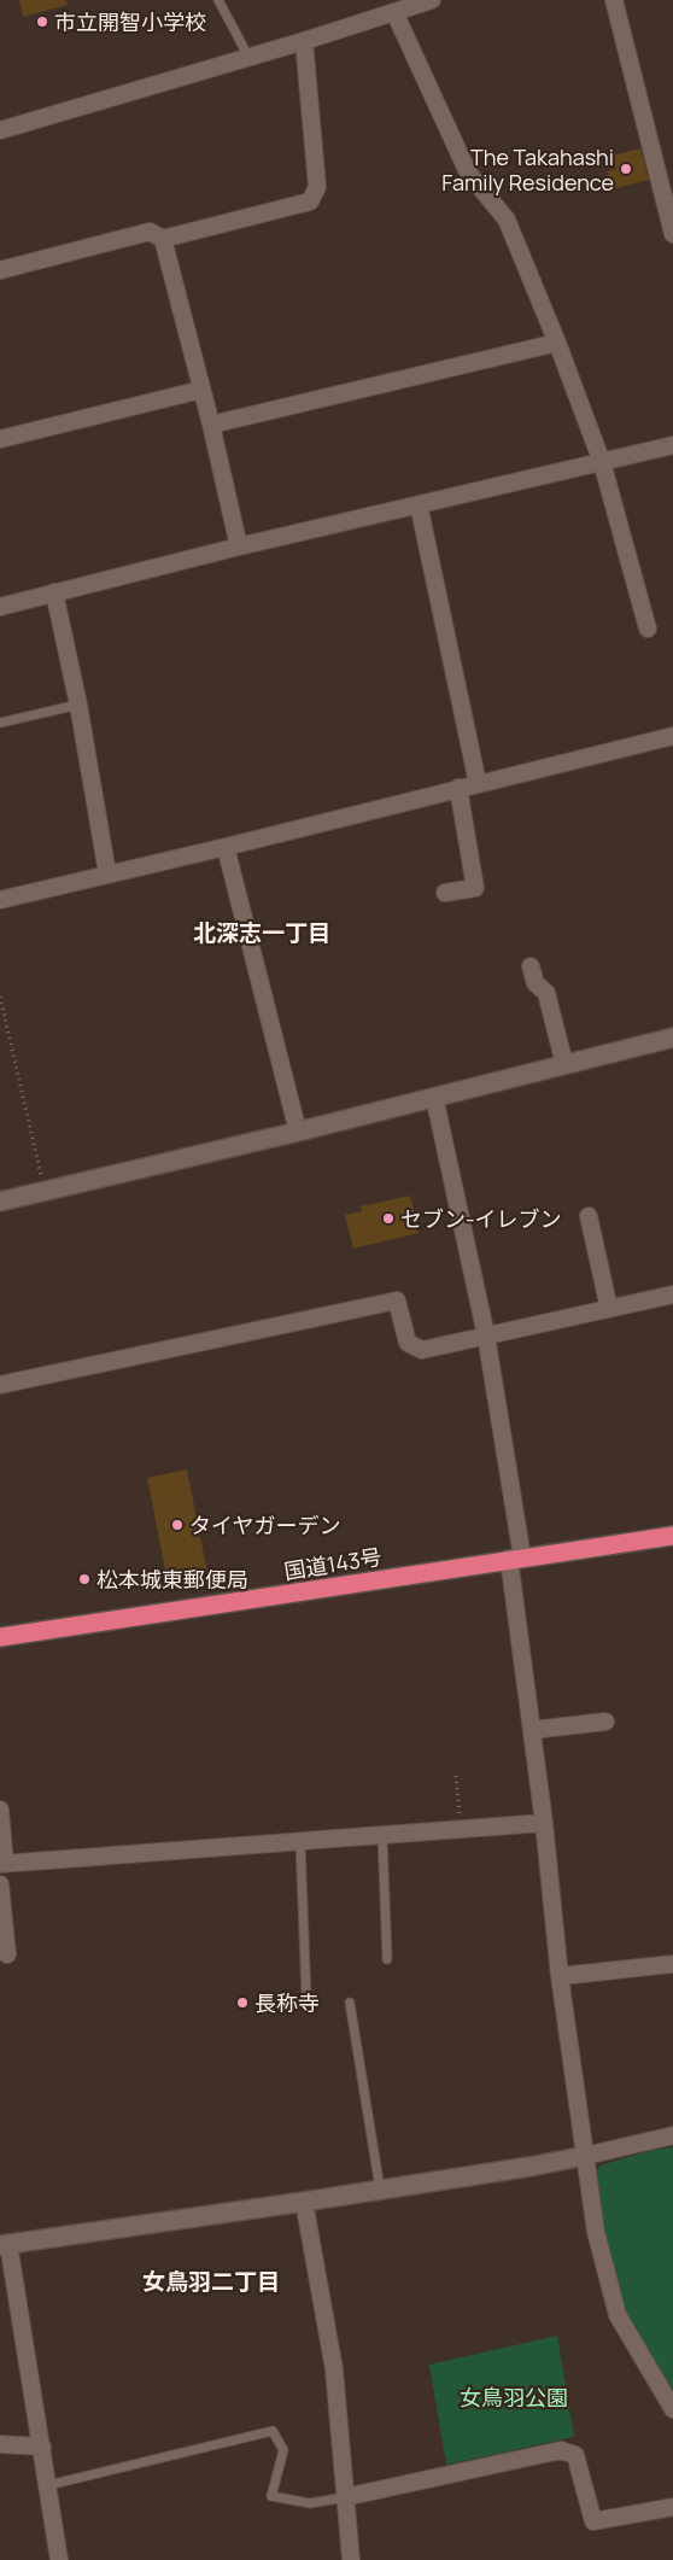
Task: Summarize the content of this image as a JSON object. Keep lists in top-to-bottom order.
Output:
{
  "streets": {
    "highway": ["国道143号"]
  },
  "districts": ["北深志一丁目", "女鳥羽二丁目"],
  "parks": ["女鳥羽公園"],
  "places": [
    "市立開智小学校",
    "The Takahashi Family Residence",
    "セブン-イレブン",
    "タイヤガーデン",
    "松本城東郵便局",
    "長称寺"
  ]
}
